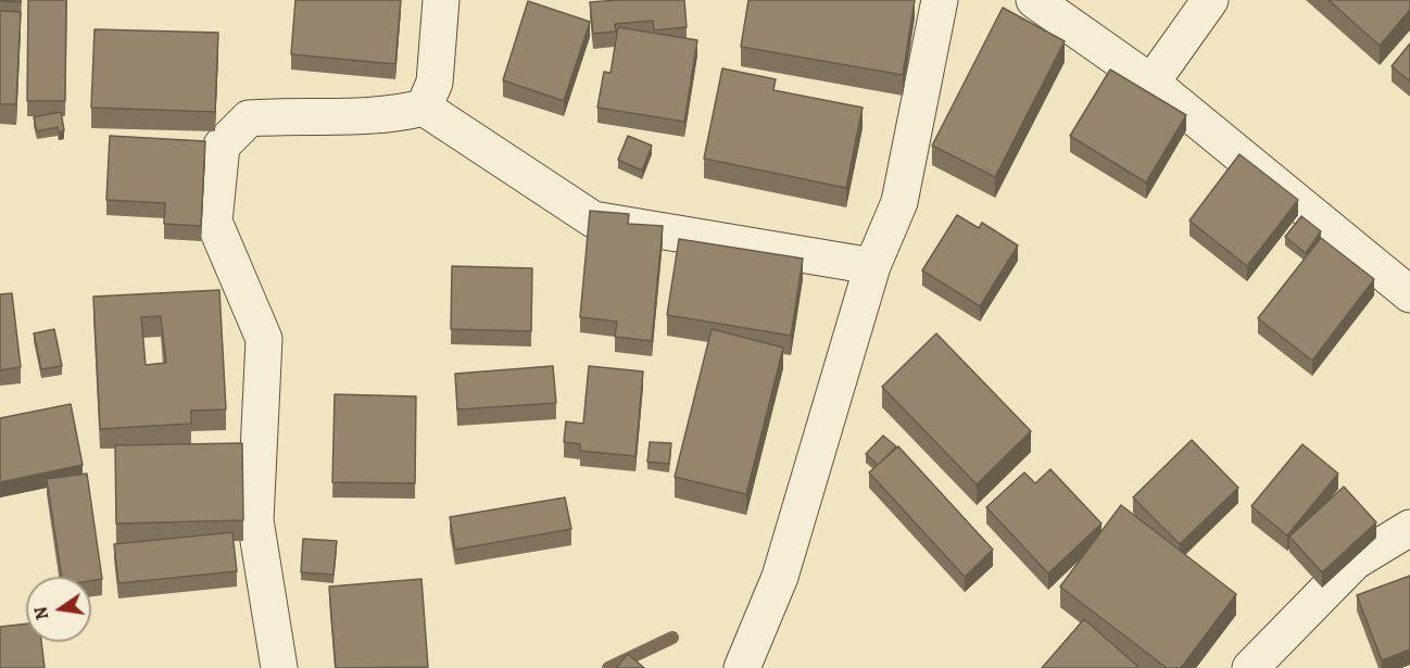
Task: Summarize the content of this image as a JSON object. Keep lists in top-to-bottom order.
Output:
{
  "north": "left"
}
